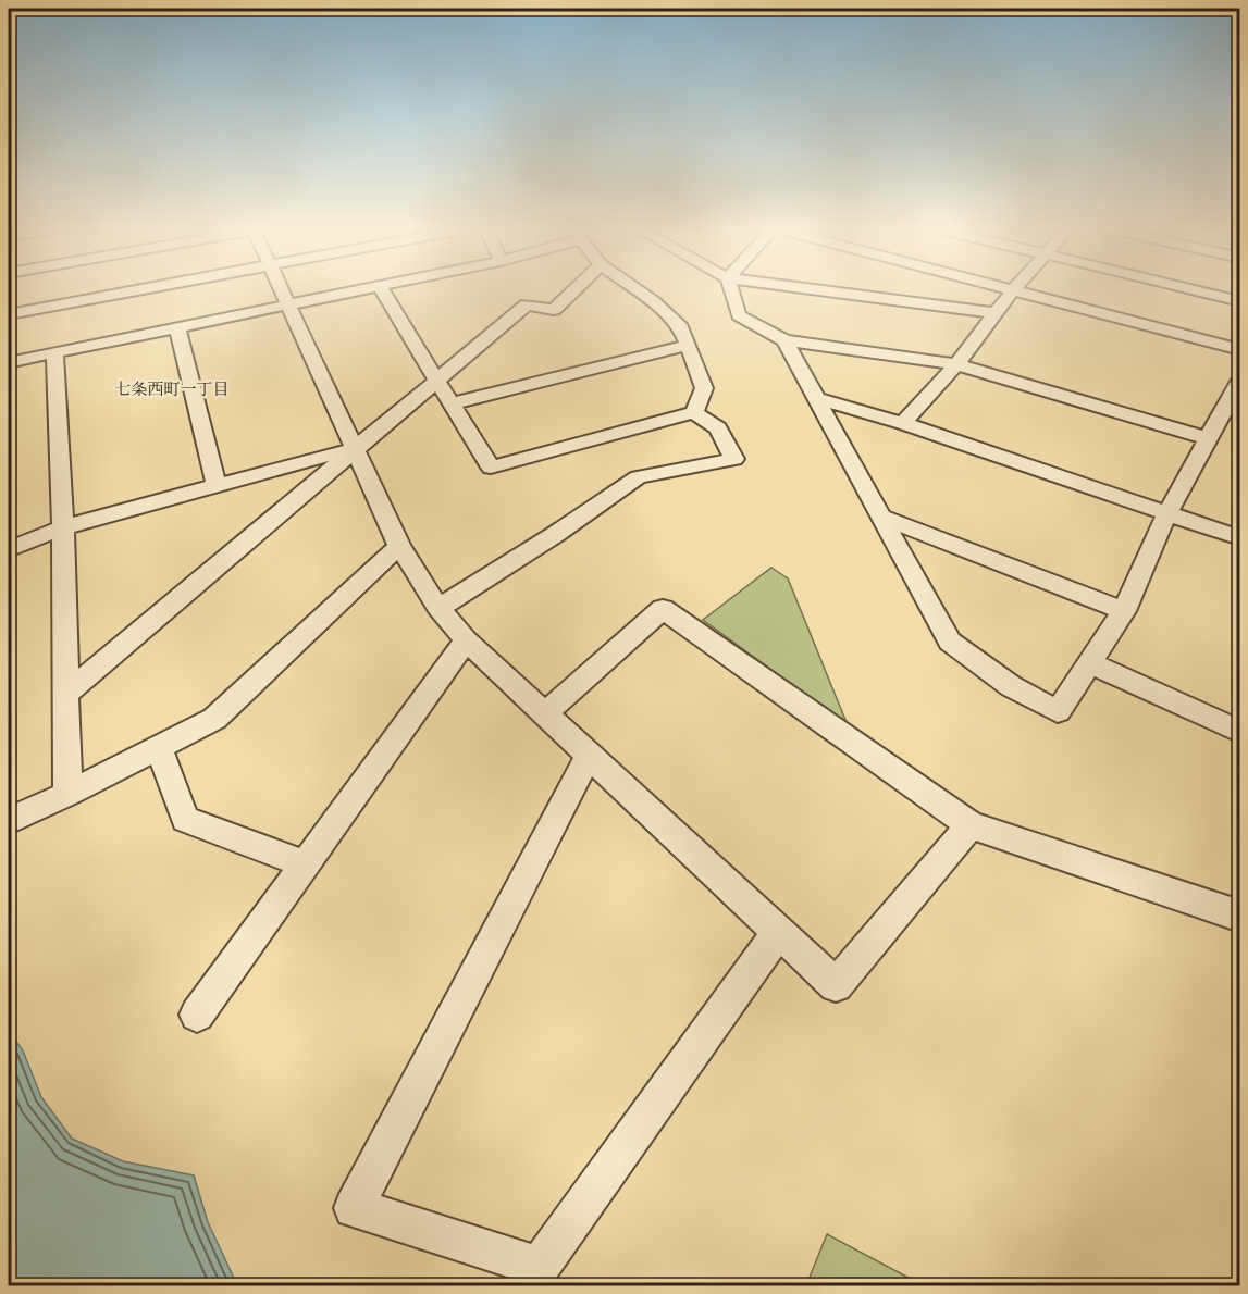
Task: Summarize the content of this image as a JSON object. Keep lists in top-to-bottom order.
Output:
{
  "districts": ["七条西町一丁目"]
}
